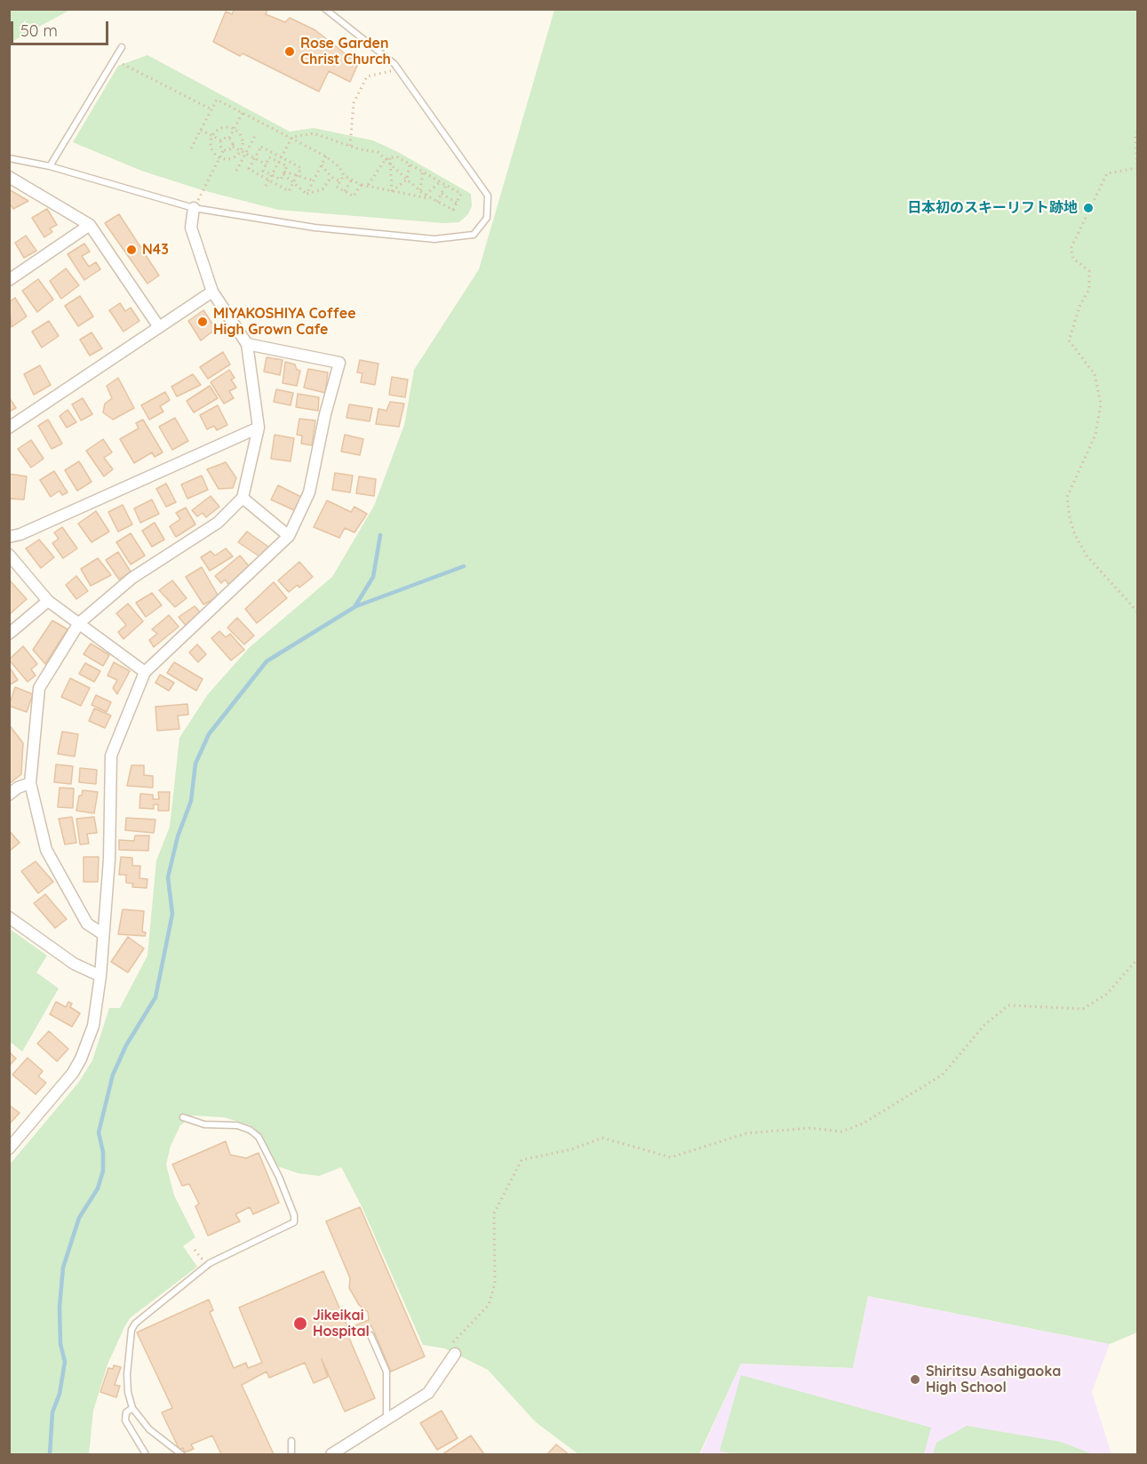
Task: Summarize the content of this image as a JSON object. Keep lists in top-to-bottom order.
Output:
{
  "places": [
    "Rose Garden Christ Church",
    "日本初のスキーリフト跡地",
    "N43",
    "MIYAKOSHIYA Coffee High Grown Cafe",
    "Jikeikai Hospital",
    "Shiritsu Asahigaoka High School"
  ],
  "scale_bar": "50 m"
}
